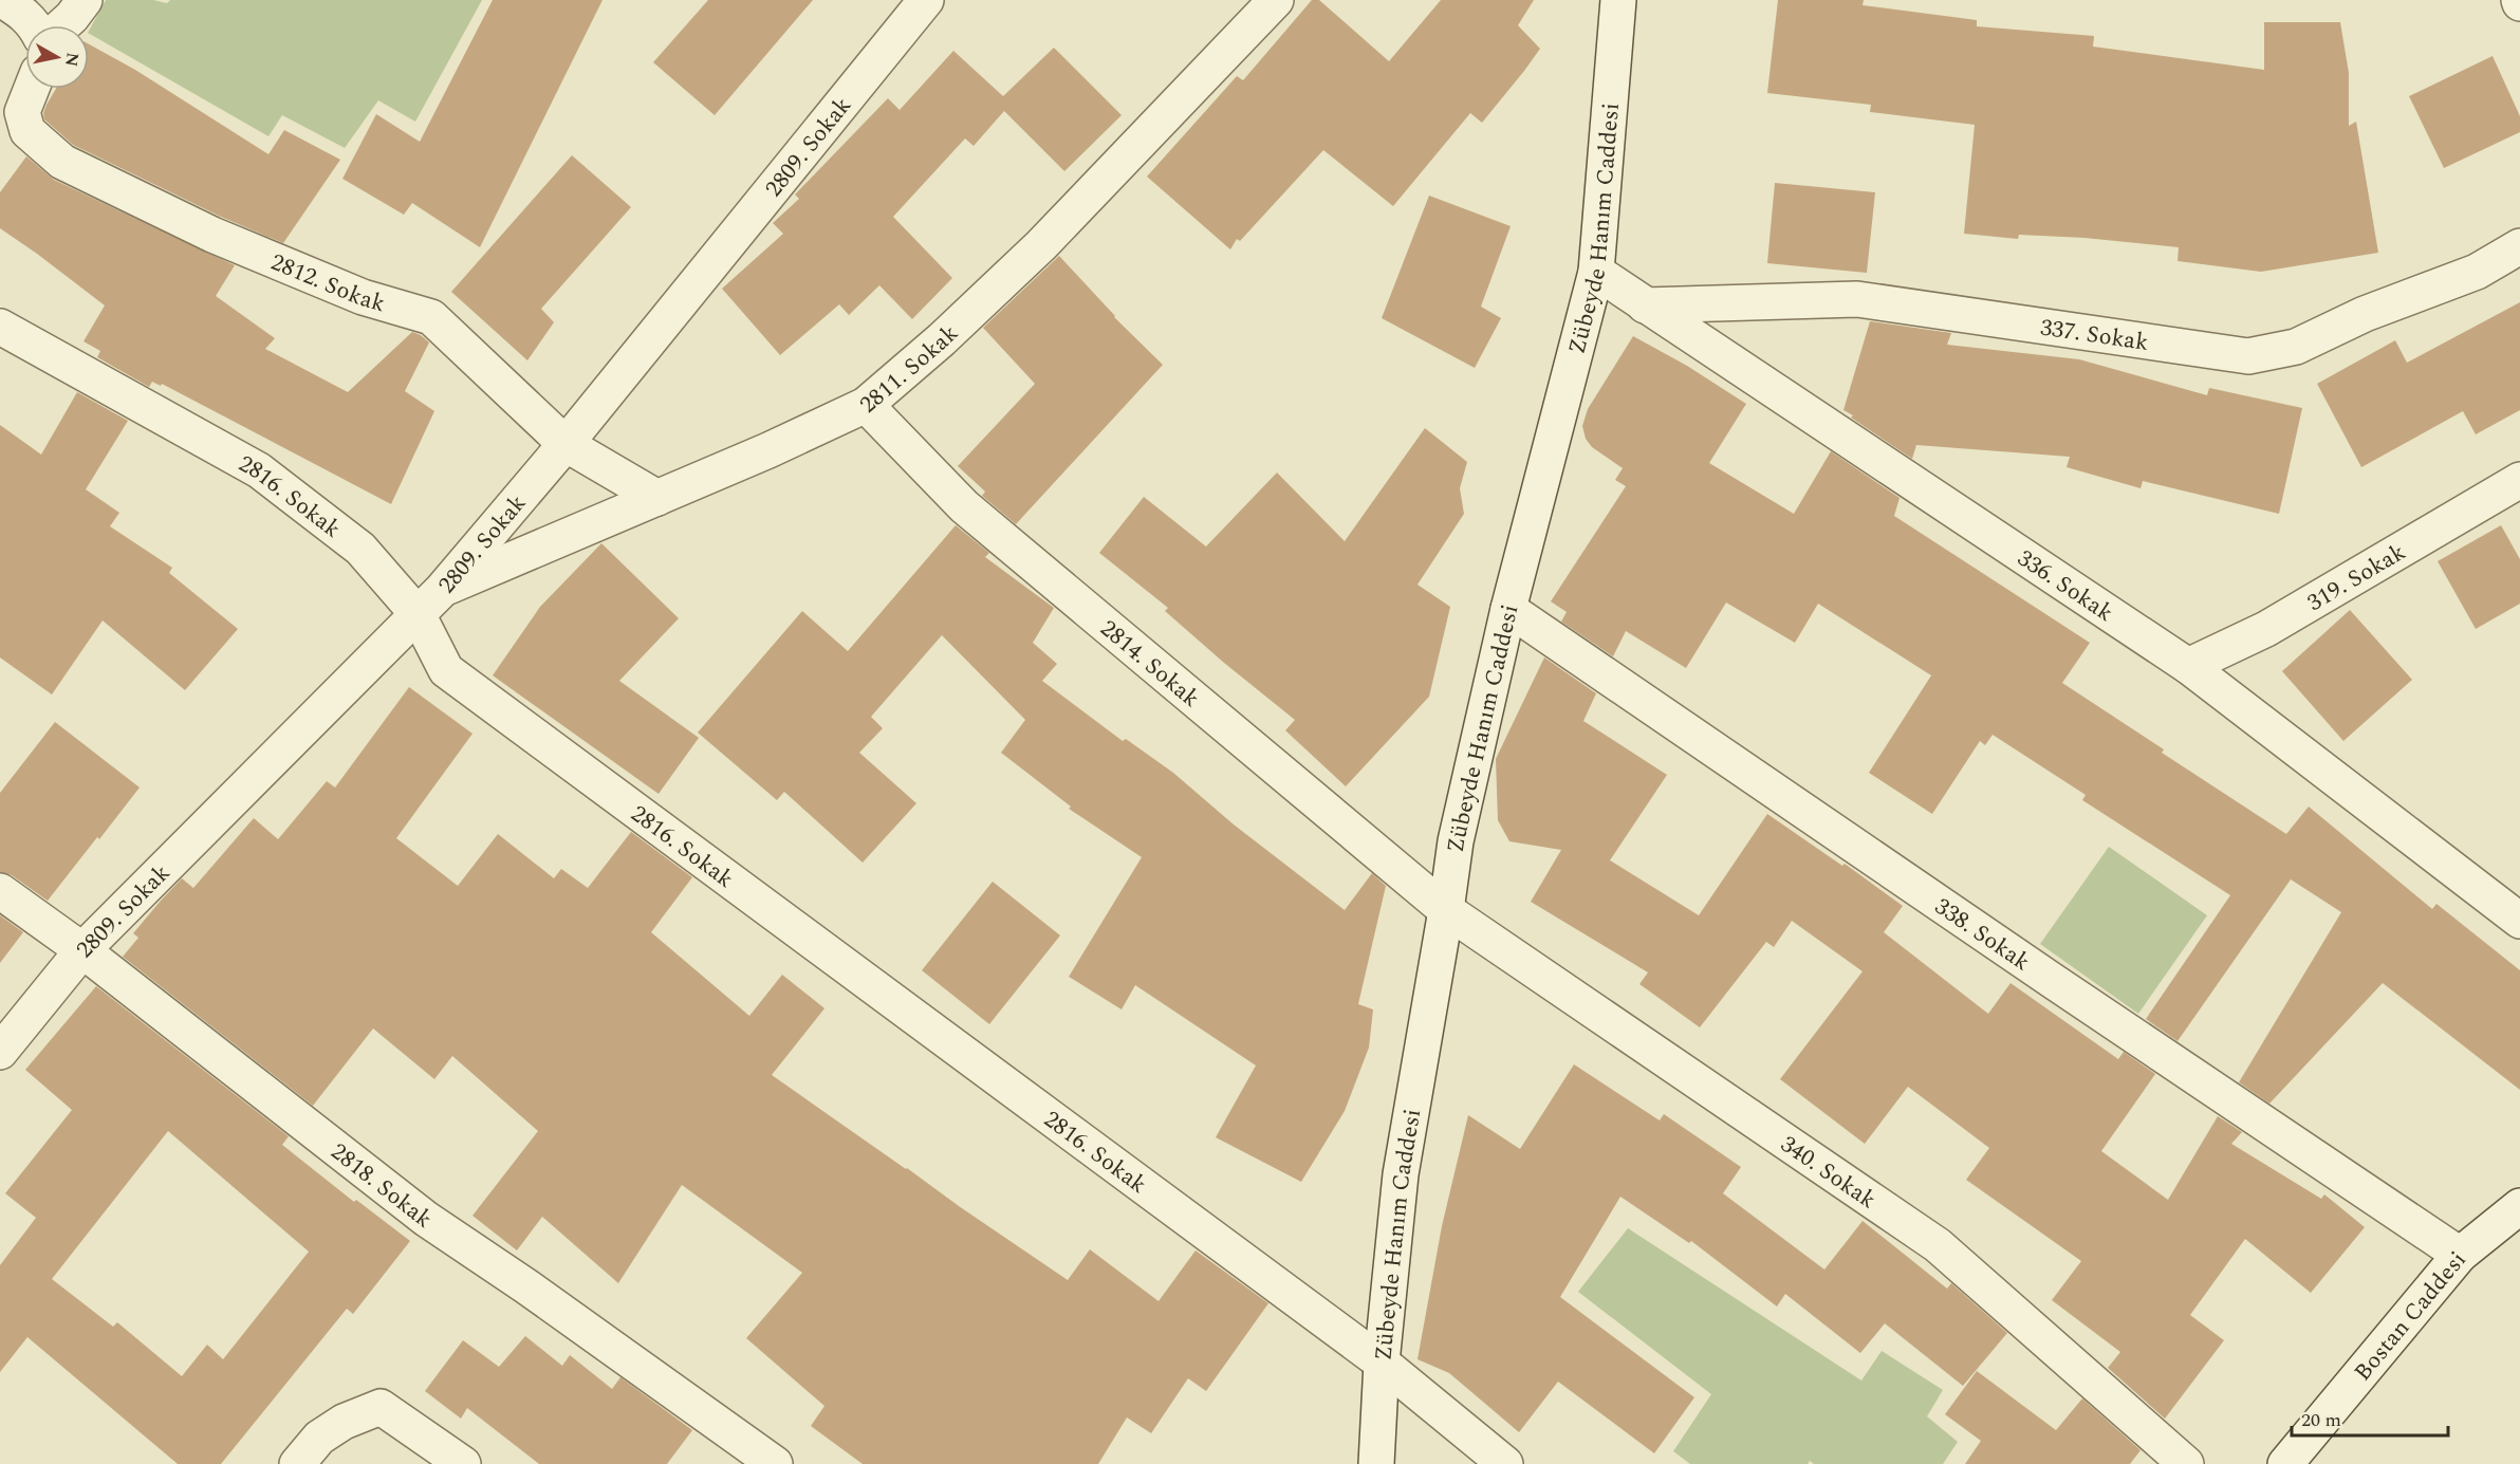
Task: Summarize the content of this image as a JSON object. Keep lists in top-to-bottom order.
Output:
{
  "streets": {
    "street": [
      "2809. Sokak",
      "Zübeyde Hanım Caddesi",
      "2812. Sokak",
      "337. Sokak",
      "2811. Sokak",
      "2816. Sokak",
      "319. Sokak",
      "336. Sokak",
      "2814. Sokak",
      "338. Sokak",
      "340. Sokak",
      "2818. Sokak",
      "Bostan Caddesi"
    ]
  },
  "crossings": [
    ["2809. Sokak", "2812. Sokak"],
    ["2809. Sokak", "2811. Sokak"],
    ["2809. Sokak", "2816. Sokak"],
    ["2809. Sokak", "2818. Sokak"],
    ["Zübeyde Hanım Caddesi", "2816. Sokak"],
    ["Zübeyde Hanım Caddesi", "336. Sokak"],
    ["Zübeyde Hanım Caddesi", "2814. Sokak"],
    ["Zübeyde Hanım Caddesi", "338. Sokak"],
    ["Zübeyde Hanım Caddesi", "340. Sokak"],
    ["2812. Sokak", "2811. Sokak"],
    ["337. Sokak", "336. Sokak"],
    ["2811. Sokak", "2814. Sokak"],
    ["319. Sokak", "336. Sokak"],
    ["2814. Sokak", "340. Sokak"],
    ["338. Sokak", "Bostan Caddesi"]
  ],
  "scale_bar": "20 m",
  "north": "right"
}
